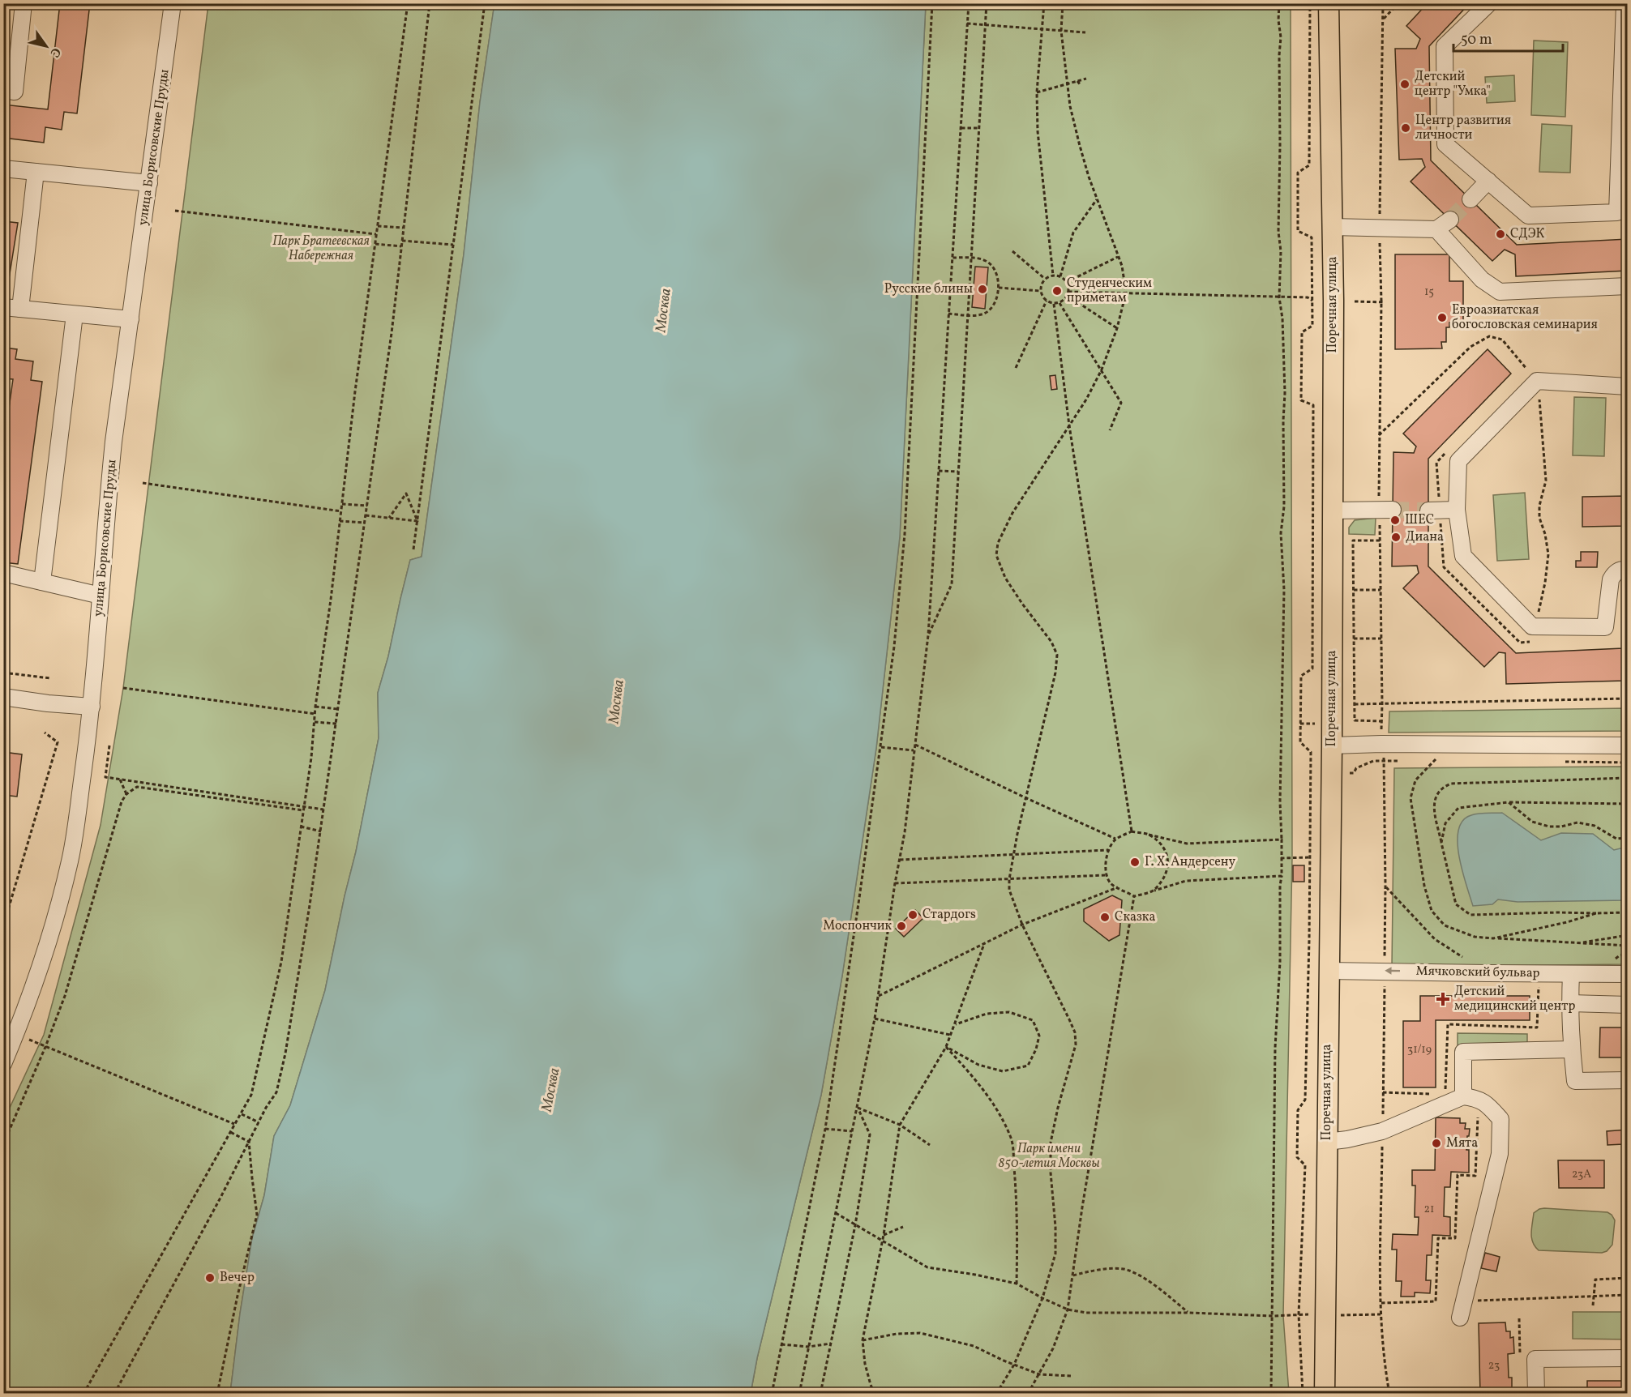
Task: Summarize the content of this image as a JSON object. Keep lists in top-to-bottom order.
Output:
{
  "streets": {
    "main road": ["Поречная улица"],
    "street": ["улица Борисовские Пруды", "Мячковский бульвар"]
  },
  "crossings": [
    ["Поречная улица", "Мячковский бульвар"]
  ],
  "one_way": ["Мячковский бульвар"],
  "water": ["Москва"],
  "parks": ["Парк Братеевская Набережная", "Парк имени 850-летия Москвы"],
  "places": {
    "other": [
      "Детский центр \"Умка\"",
      "Центр развития личности",
      "СДЭК",
      "Русские блины",
      "Студенческим приметам",
      "Евроазиатская богословская семинария",
      "ШЕС",
      "Диана",
      "Г. Х. Андерсену",
      "Стардогs",
      "Сказка",
      "Моспончик",
      "Мята",
      "Вечер"
    ],
    "health": ["Детский медицинский центр"]
  },
  "house_numbers": [
    "15",
    "31/19",
    "23А",
    "21",
    "23"
  ],
  "scale_bar": "50 m",
  "north": "bottom right"
}
